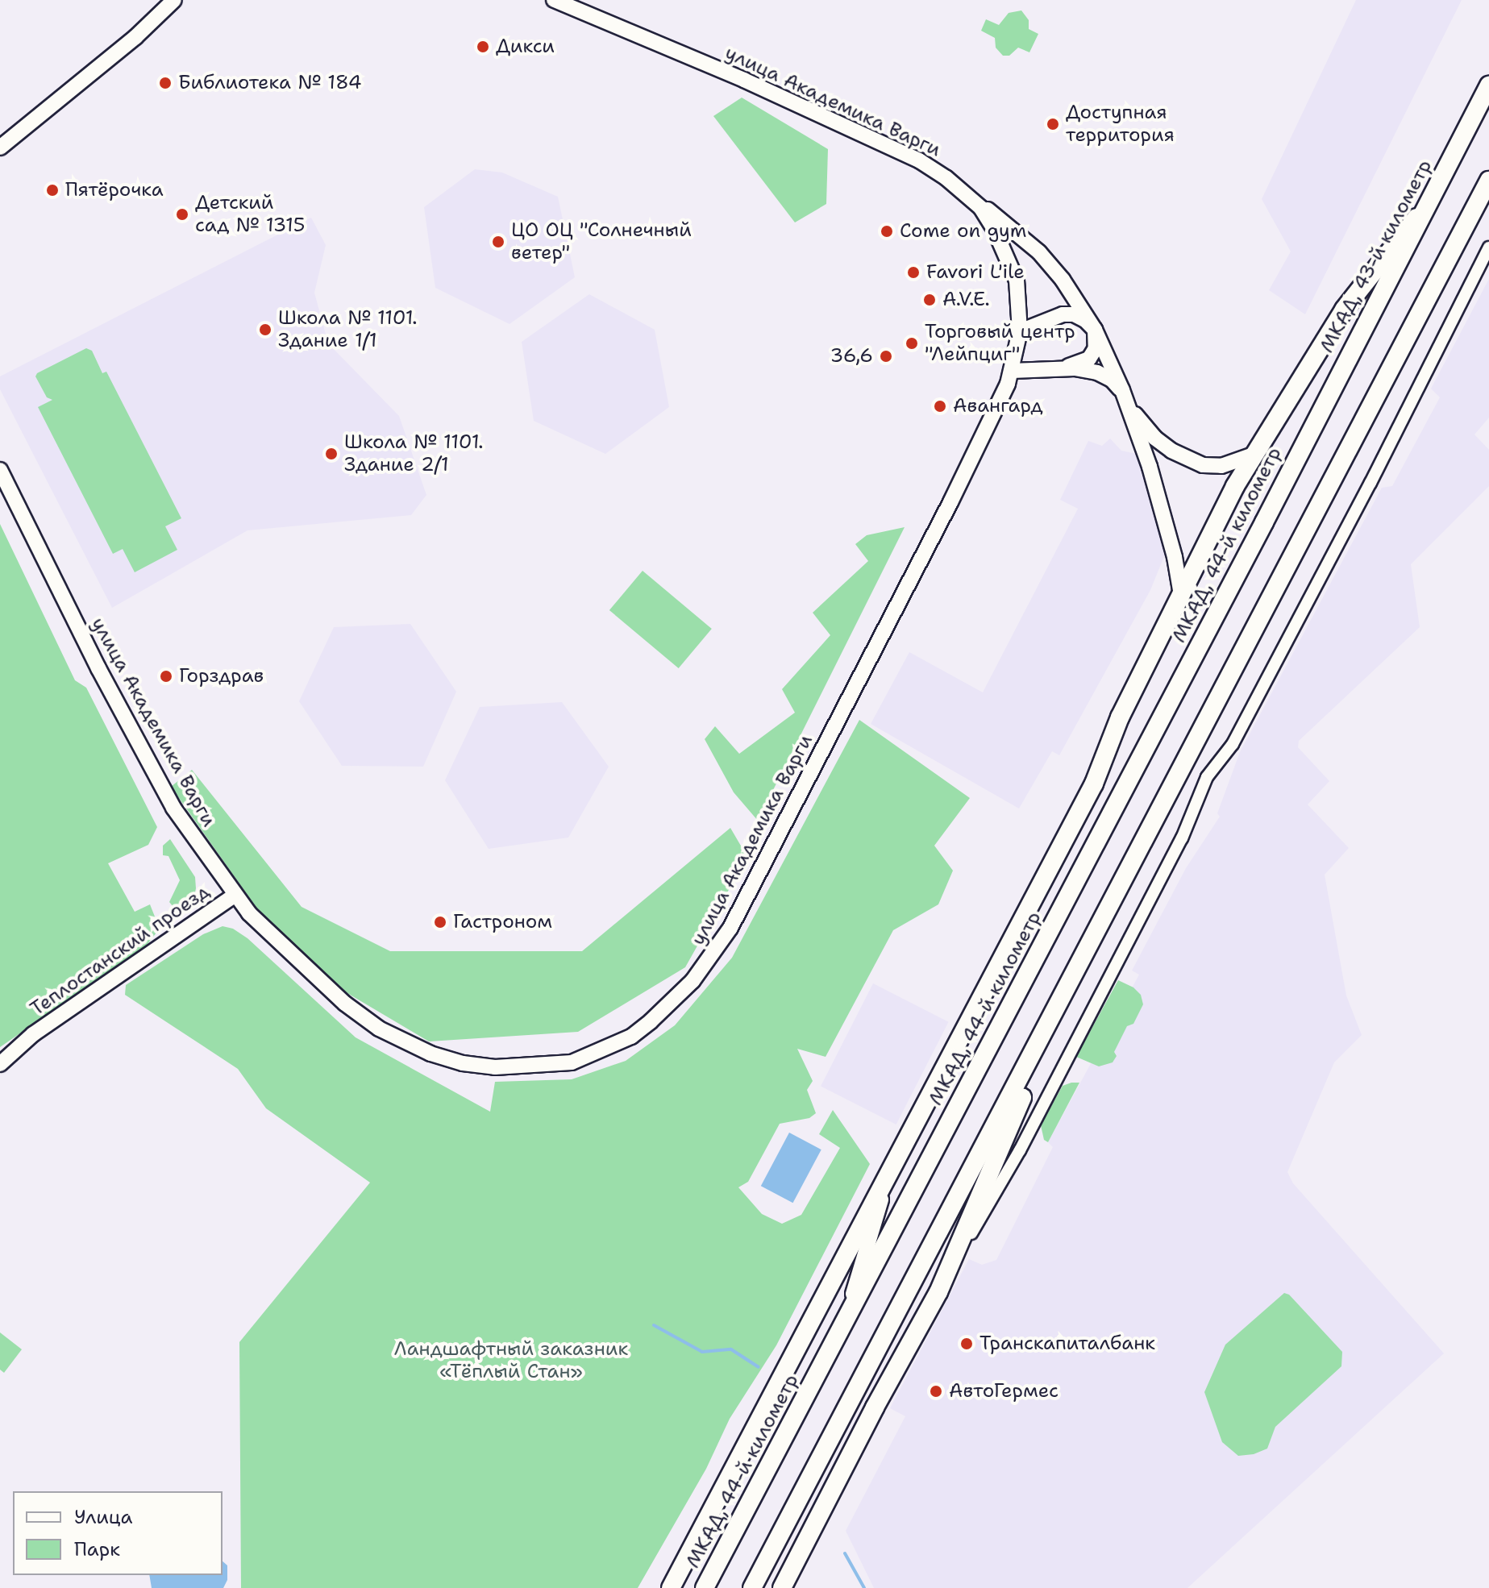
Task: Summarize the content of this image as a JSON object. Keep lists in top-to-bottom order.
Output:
{
  "streets": {
    "main road": ["МКАД, 43-й километр", "МКАД, 44-й километр"],
    "street": ["улица Академика Варги", "Теплостанский проезд"]
  },
  "crossings": [
    ["улица Академика Варги", "Теплостанский проезд"],
    ["МКАД, 43-й километр", "МКАД, 44-й километр"]
  ],
  "parks": ["Ландшафтный заказник «Тёплый Стан»"],
  "places": [
    "Дикси",
    "Библиотека № 184",
    "Доступная территория",
    "Пятёрочка",
    "Детский сад № 1315",
    "Come on gym",
    "ЦО ОЦ \"Солнечный ветер\"",
    "Favori L'ile",
    "A.V.E.",
    "Школа № 1101. Здание 1/1",
    "Торговый центр \"Лейпциг\"",
    "36,6",
    "Авангард",
    "Школа № 1101. Здание 2/1",
    "Горздрав",
    "Гастроном",
    "Транскапиталбанк",
    "АвтоГермес"
  ],
  "legend": ["Улица", "Парк"]
}
